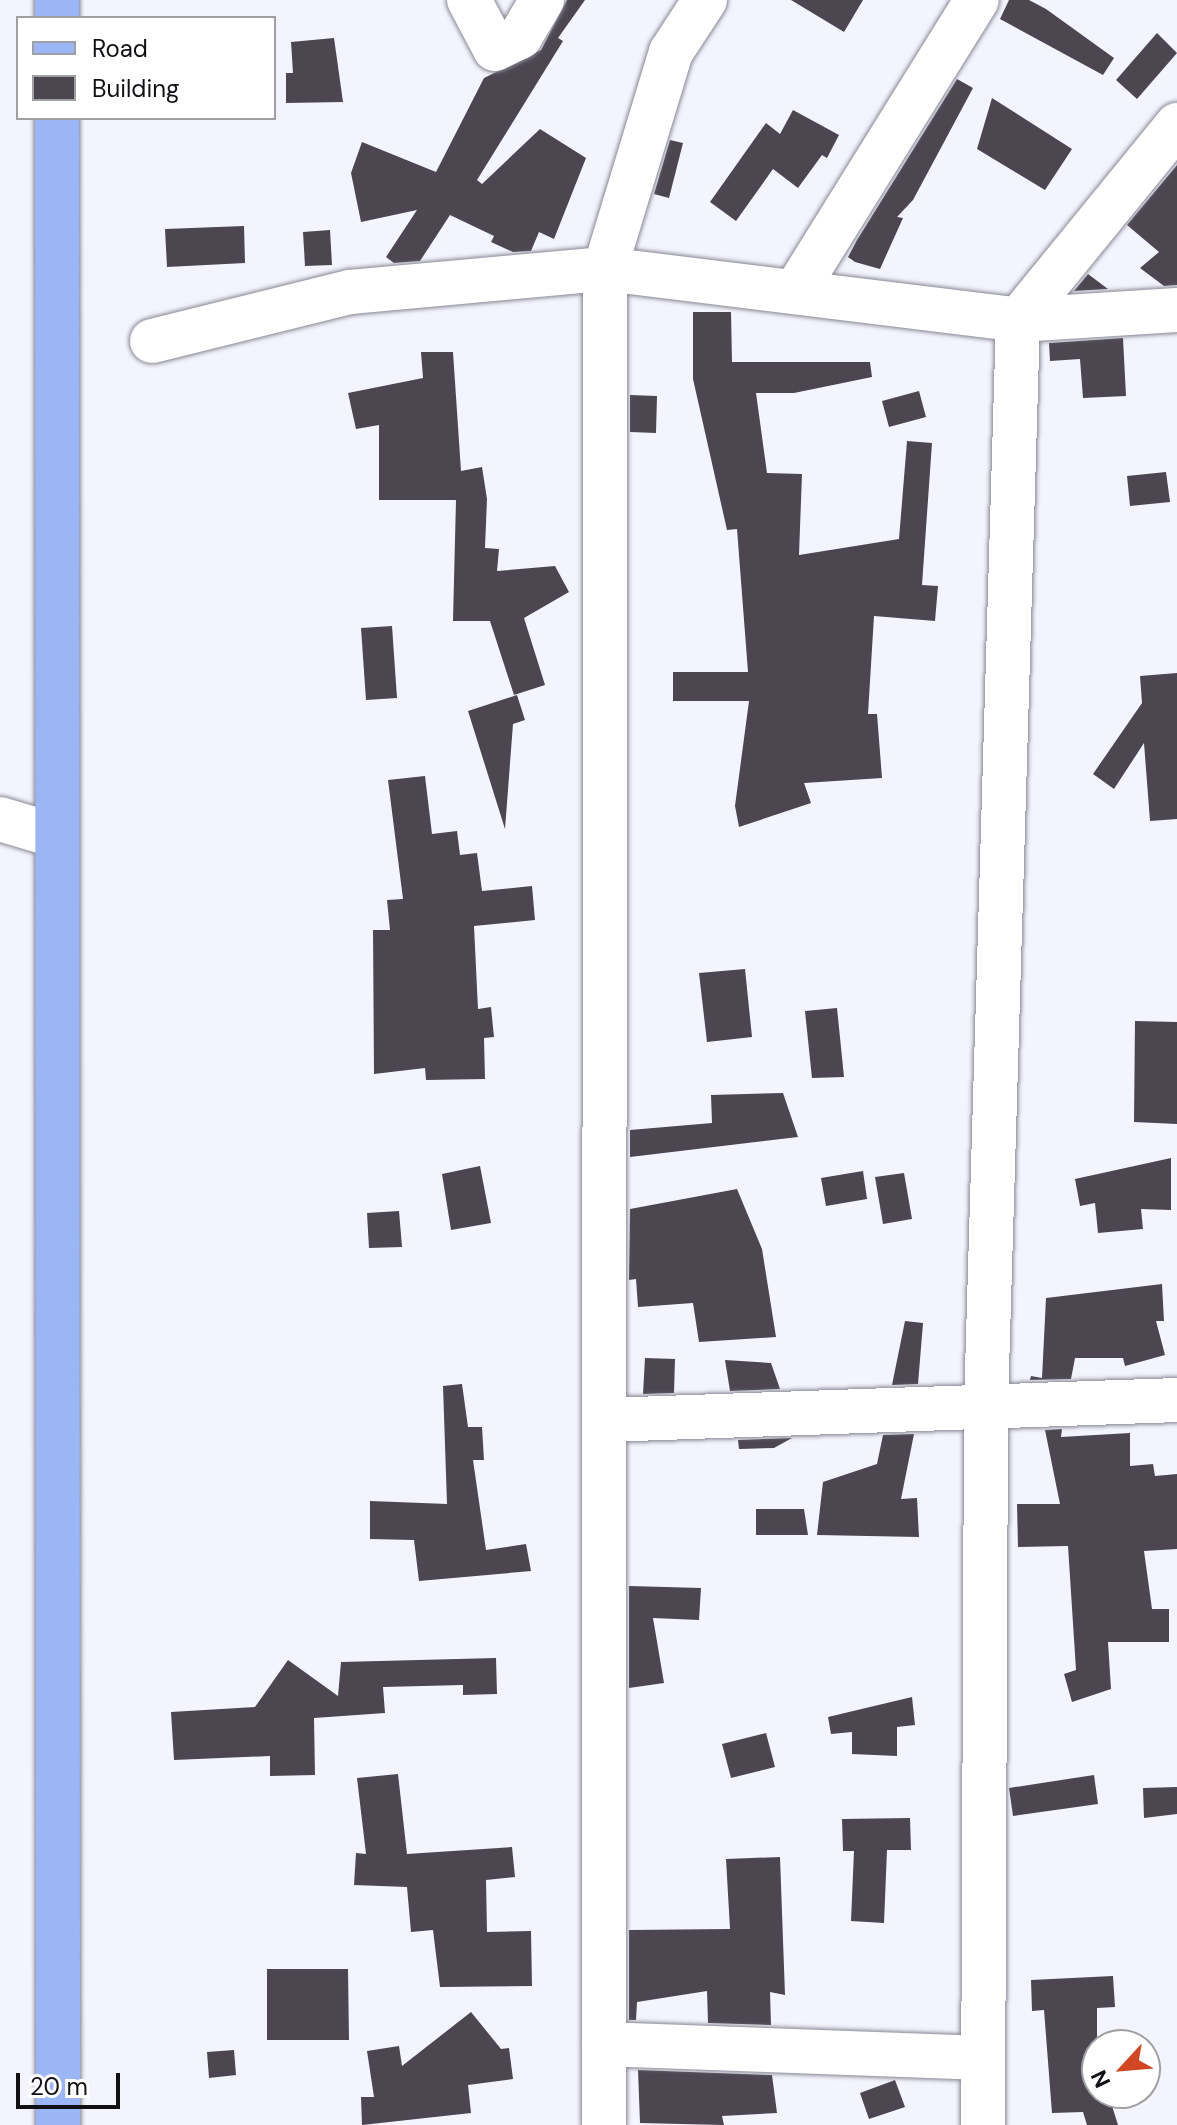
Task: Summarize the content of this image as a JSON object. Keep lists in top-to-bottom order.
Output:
{
  "legend": ["Road", "Building"],
  "scale_bar": "20 m",
  "north": "bottom left"
}
